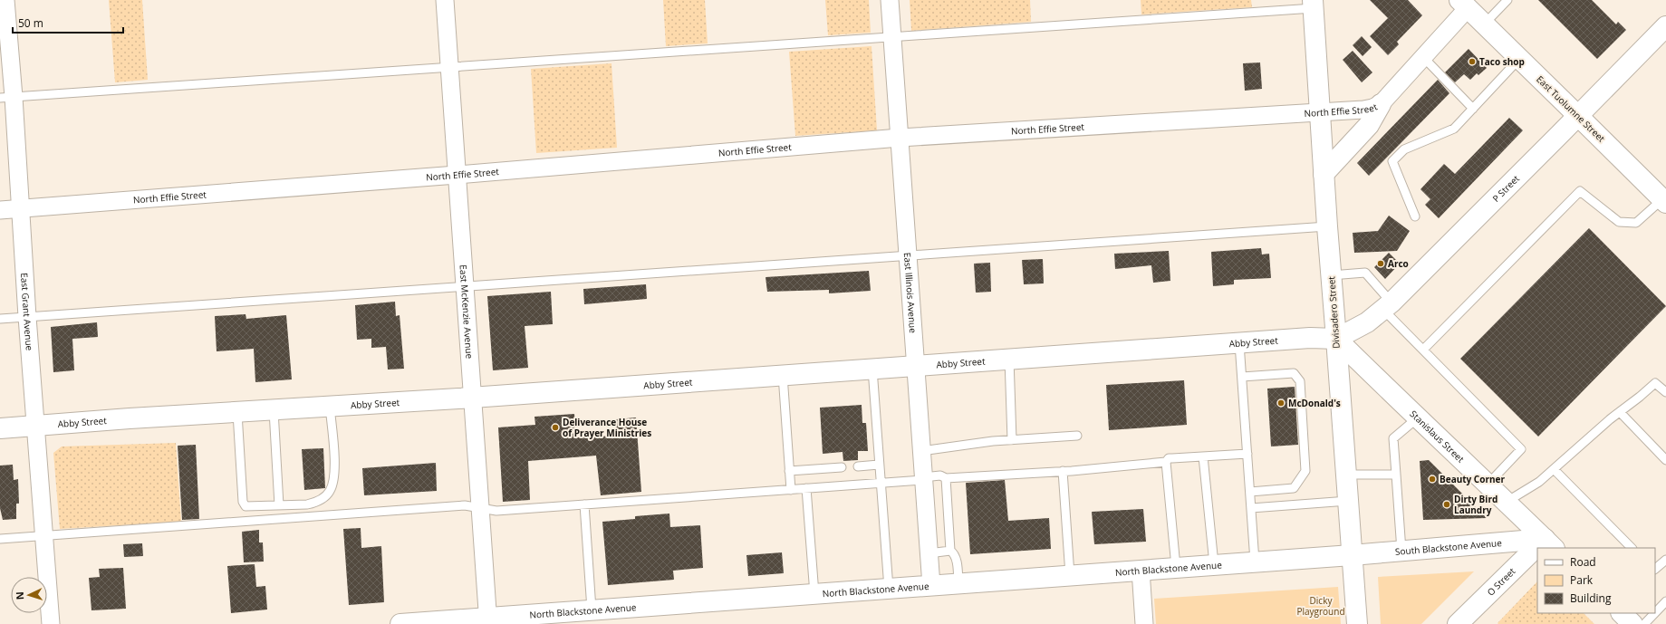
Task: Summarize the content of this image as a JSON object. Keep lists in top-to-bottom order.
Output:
{
  "streets": {
    "main road": [
      "East Tuolumne Street",
      "P Street",
      "Divisadero Street",
      "Abby Street",
      "Stanislaus Street",
      "South Blackstone Avenue",
      "North Blackstone Avenue",
      "O Street"
    ],
    "street": [
      "North Effie Street",
      "East Illinois Avenue",
      "East McKenzie Avenue",
      "East Grant Avenue"
    ]
  },
  "crossings": [
    ["North Effie Street", "East Tuolumne Street"],
    ["North Effie Street", "East Illinois Avenue"],
    ["North Effie Street", "East McKenzie Avenue"],
    ["North Effie Street", "East Grant Avenue"],
    ["North Effie Street", "Divisadero Street"],
    ["East Tuolumne Street", "P Street"],
    ["P Street", "Divisadero Street"],
    ["P Street", "Abby Street"],
    ["P Street", "Stanislaus Street"],
    ["East Illinois Avenue", "Abby Street"],
    ["East Illinois Avenue", "North Blackstone Avenue"],
    ["East McKenzie Avenue", "Abby Street"],
    ["East McKenzie Avenue", "North Blackstone Avenue"],
    ["East Grant Avenue", "Abby Street"],
    ["Divisadero Street", "Abby Street"],
    ["Divisadero Street", "Stanislaus Street"],
    ["Divisadero Street", "South Blackstone Avenue"],
    ["Divisadero Street", "North Blackstone Avenue"],
    ["Abby Street", "Stanislaus Street"],
    ["Stanislaus Street", "South Blackstone Avenue"],
    ["South Blackstone Avenue", "North Blackstone Avenue"]
  ],
  "parks": ["Dicky Playground"],
  "places": [
    "Taco shop",
    "Arco",
    "McDonald's",
    "Deliverance House of Prayer Ministries",
    "Beauty Corner",
    "Dirty Bird Laundry"
  ],
  "legend": ["Road", "Park", "Building"],
  "scale_bar": "50 m",
  "north": "left"
}
